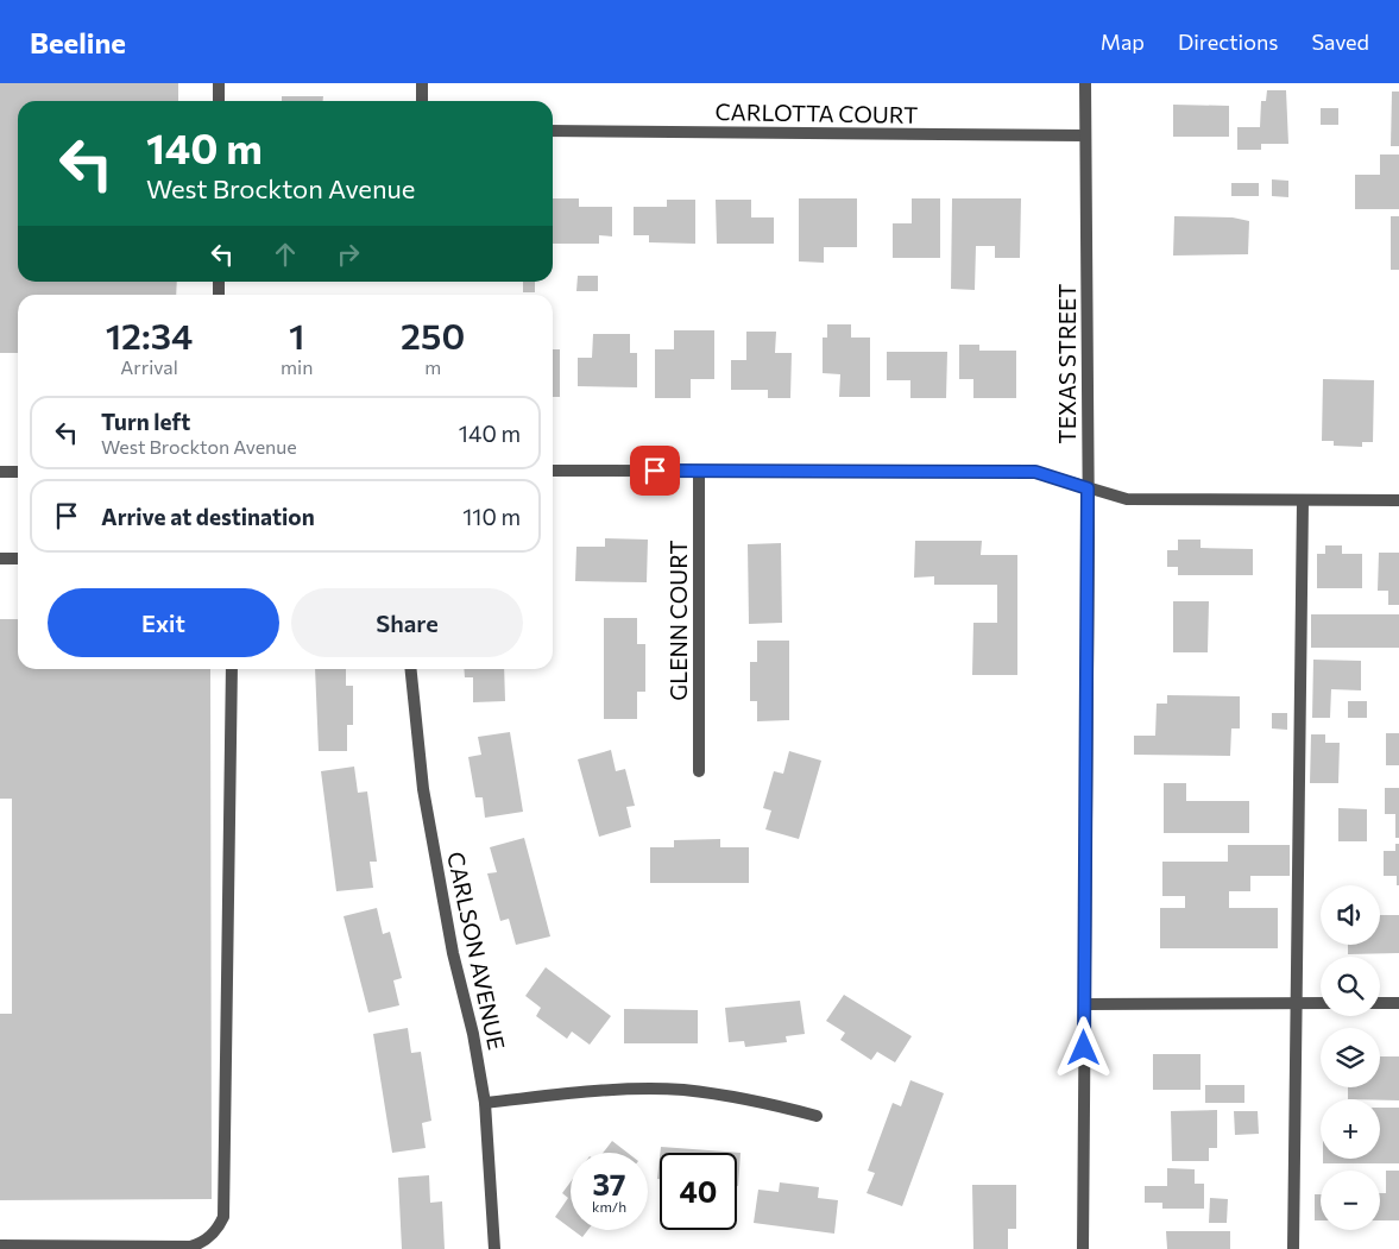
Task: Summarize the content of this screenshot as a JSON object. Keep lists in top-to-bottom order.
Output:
{
  "streets": {
    "street": [
      "CARLOTTA COURT",
      "TEXAS STREET",
      "GLENN COURT",
      "CARLSON AVENUE"
    ]
  },
  "crossings": [
    ["CARLOTTA COURT", "TEXAS STREET"]
  ],
  "page": {
    "header": "Beeline",
    "nav": ["Map", "Directions", "Saved"],
    "turn": ["140 m", "West Brockton Avenue"],
    "eta": [
      "12:34",
      "Arrival",
      "1",
      "min",
      "250",
      "m"
    ],
    "list": [
      {
        "name": "Turn left",
        "note": "West Brockton Avenue",
        "value": "140 m"
      },
      {
        "name": "Arrive at destination",
        "value": "110 m"
      }
    ],
    "buttons": ["Exit", "Share"],
    "map_buttons": ["+", "−"],
    "speed": "37 km/h",
    "limit": "40"
  }
}
